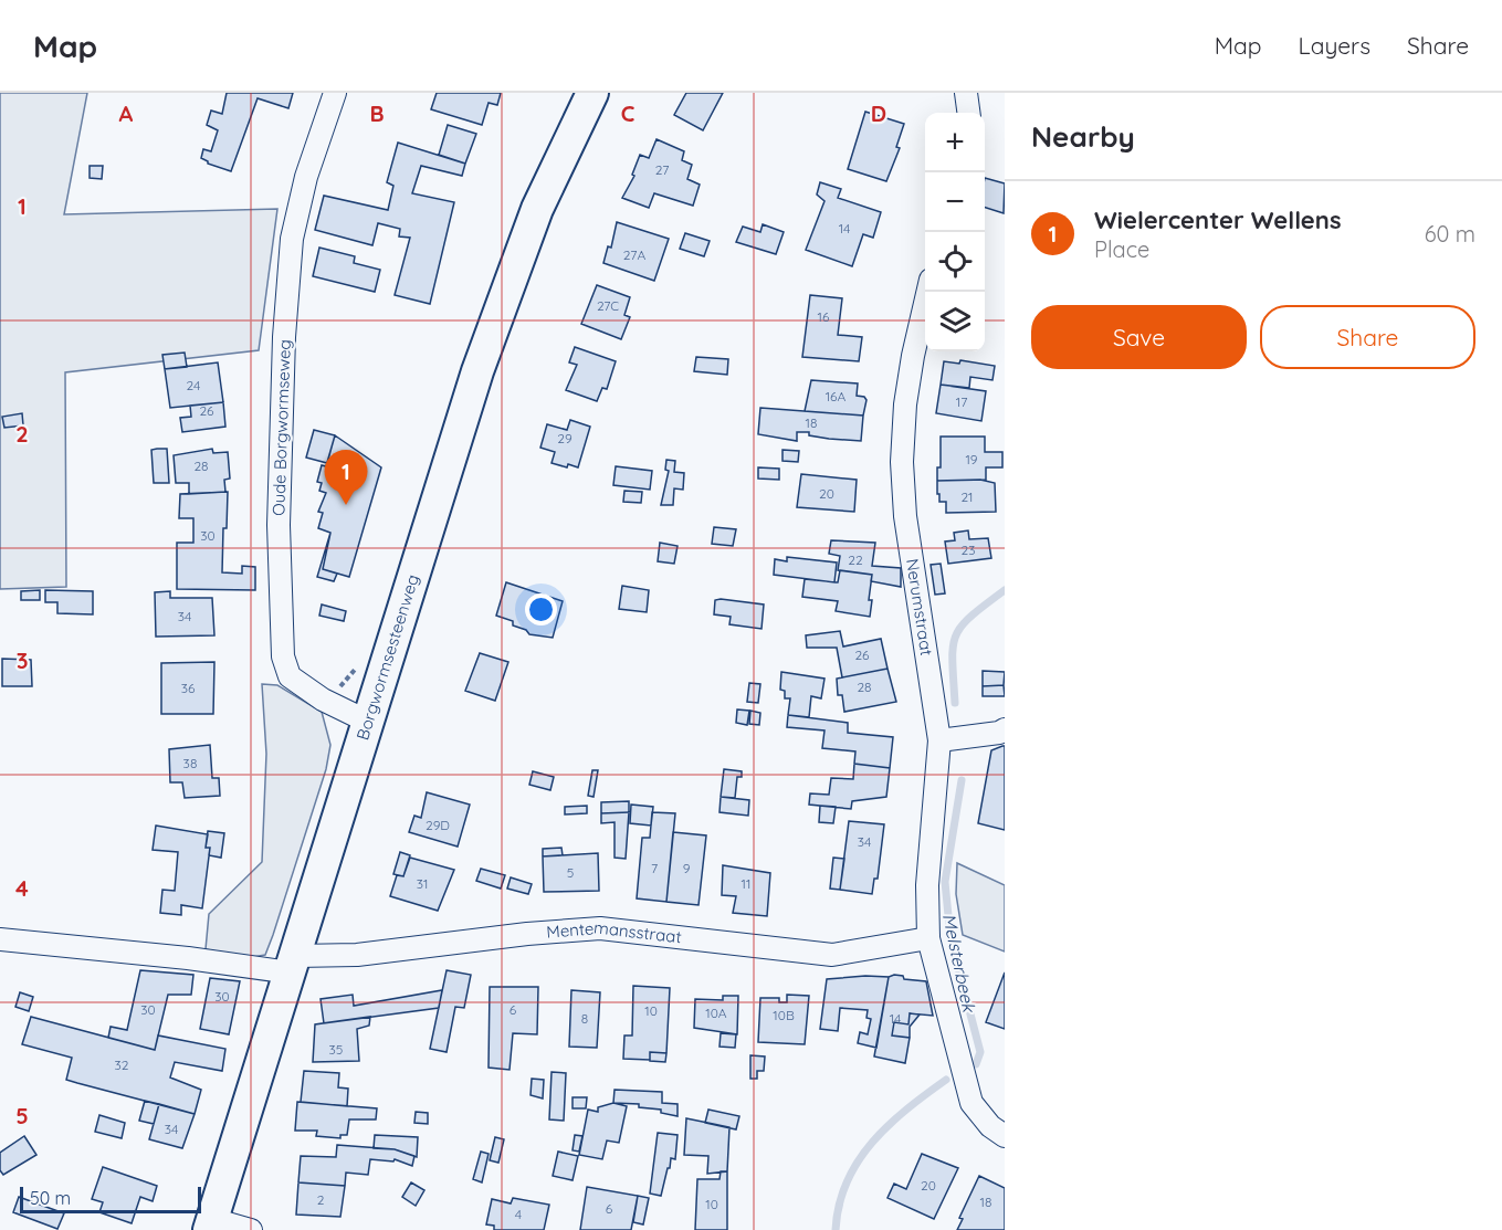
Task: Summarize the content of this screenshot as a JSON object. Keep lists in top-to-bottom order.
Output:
{
  "streets": {
    "main road": ["Borgwormsesteenweg"],
    "street": ["Oude Borgwormseweg", "Nerumstraat", "Mentemansstraat"]
  },
  "crossings": [
    ["Oude Borgwormseweg", "Borgwormsesteenweg"],
    ["Nerumstraat", "Mentemansstraat"],
    ["Borgwormsesteenweg", "Mentemansstraat"]
  ],
  "water": ["Melsterbeek"],
  "house_numbers": [
    "27",
    "14",
    "27A",
    "27C",
    "16",
    "24",
    "16A",
    "17",
    "26",
    "18",
    "29",
    "19",
    "28",
    "20",
    "21",
    "30",
    "23",
    "22",
    "34",
    "26",
    "28",
    "36",
    "38",
    "29D",
    "34",
    "7",
    "9",
    "5",
    "31",
    "11",
    "30",
    "30",
    "6",
    "10",
    "10A",
    "10B",
    "8",
    "14",
    "35",
    "32",
    "34",
    "20",
    "2",
    "18",
    "10",
    "6",
    "4"
  ],
  "scale_bar": "50 m",
  "page": {
    "header": "Map",
    "nav": ["Map", "Layers", "Share"],
    "heading": "Nearby",
    "map_buttons": ["+", "−"],
    "list": [
      {
        "mark": "1",
        "name": "Wielercenter Wellens",
        "note": "Place",
        "value": "60 m"
      }
    ],
    "buttons": ["Save", "Share"],
    "pins": "1",
    "scale": "50 m"
  },
  "grid": {
    "columns": [
      "A",
      "B",
      "C",
      "D"
    ],
    "rows": [
      "1",
      "2",
      "3",
      "4",
      "5"
    ]
  }
}
